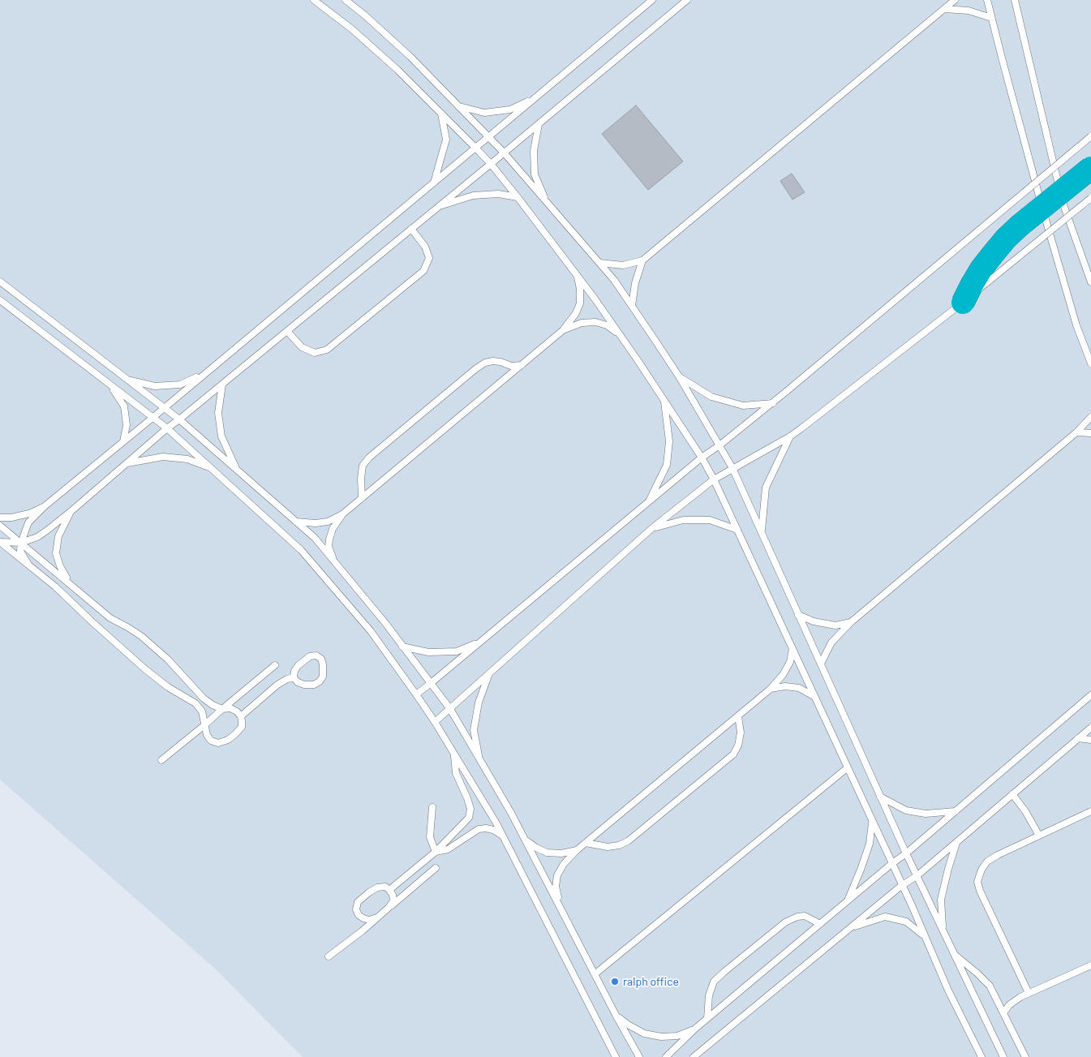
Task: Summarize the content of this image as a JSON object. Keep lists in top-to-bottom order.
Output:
{
  "places": ["ralph office"]
}
